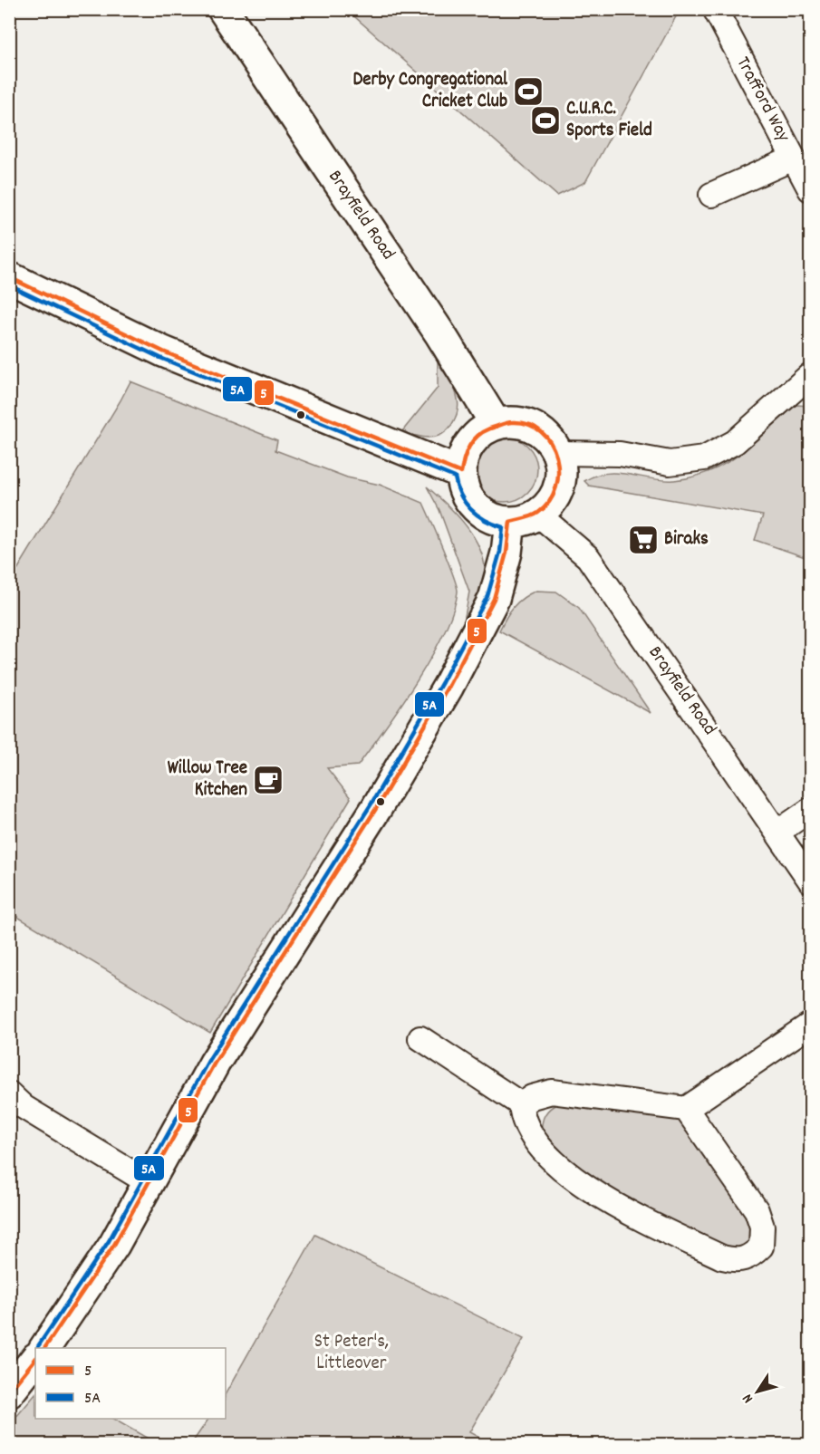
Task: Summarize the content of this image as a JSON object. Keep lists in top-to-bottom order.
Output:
{
  "streets": {
    "street": ["Trafford Way", "Brayfield Road"]
  },
  "parks": ["St Peter's, Littleover"],
  "places": {
    "sports": ["Derby Congregational Cricket Club", "C.U.R.C. Sports Field"],
    "supermarket": ["Biraks"],
    "cafe": ["Willow Tree Kitchen"]
  },
  "lines": ["transit line 5", "transit line 5A"],
  "legend": ["5", "5A"],
  "north": "bottom left"
}
